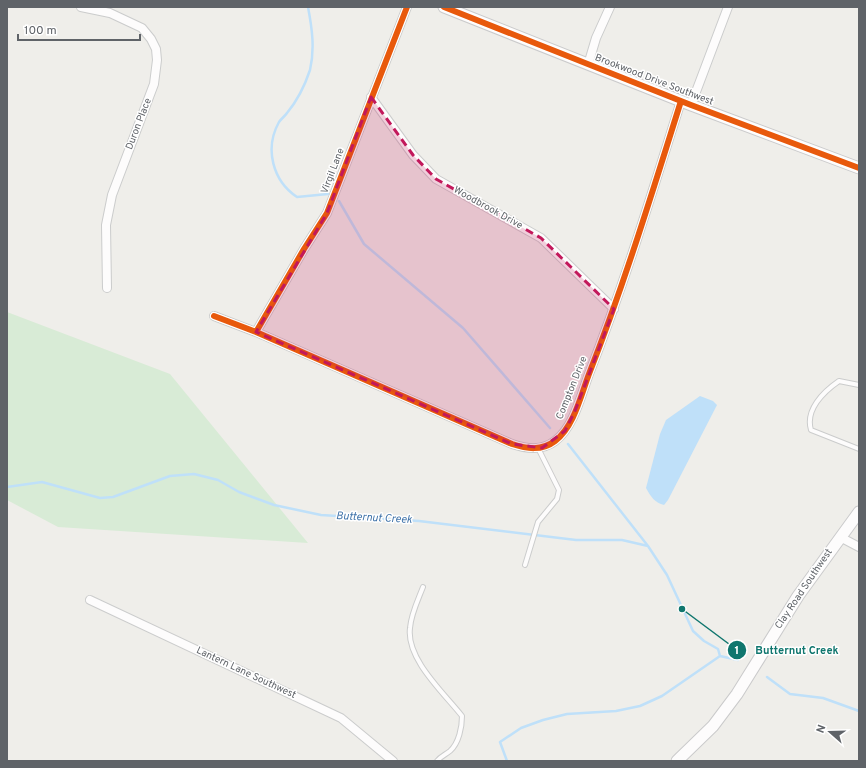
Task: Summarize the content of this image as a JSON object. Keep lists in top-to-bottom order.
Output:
{
  "streets": {
    "street": [
      "Brookwood Drive Southwest",
      "Duron Place",
      "Virgil Lane",
      "Woodbrook Drive",
      "Compton Drive",
      "Clay Road Southwest",
      "Lantern Lane Southwest"
    ]
  },
  "crossings": [
    ["Brookwood Drive Southwest", "Compton Drive"],
    ["Virgil Lane", "Woodbrook Drive"],
    ["Virgil Lane", "Compton Drive"],
    ["Woodbrook Drive", "Compton Drive"]
  ],
  "water": ["Butternut Creek"],
  "places": ["Butternut Creek"],
  "scale_bar": "100 m",
  "north": "left"
}
